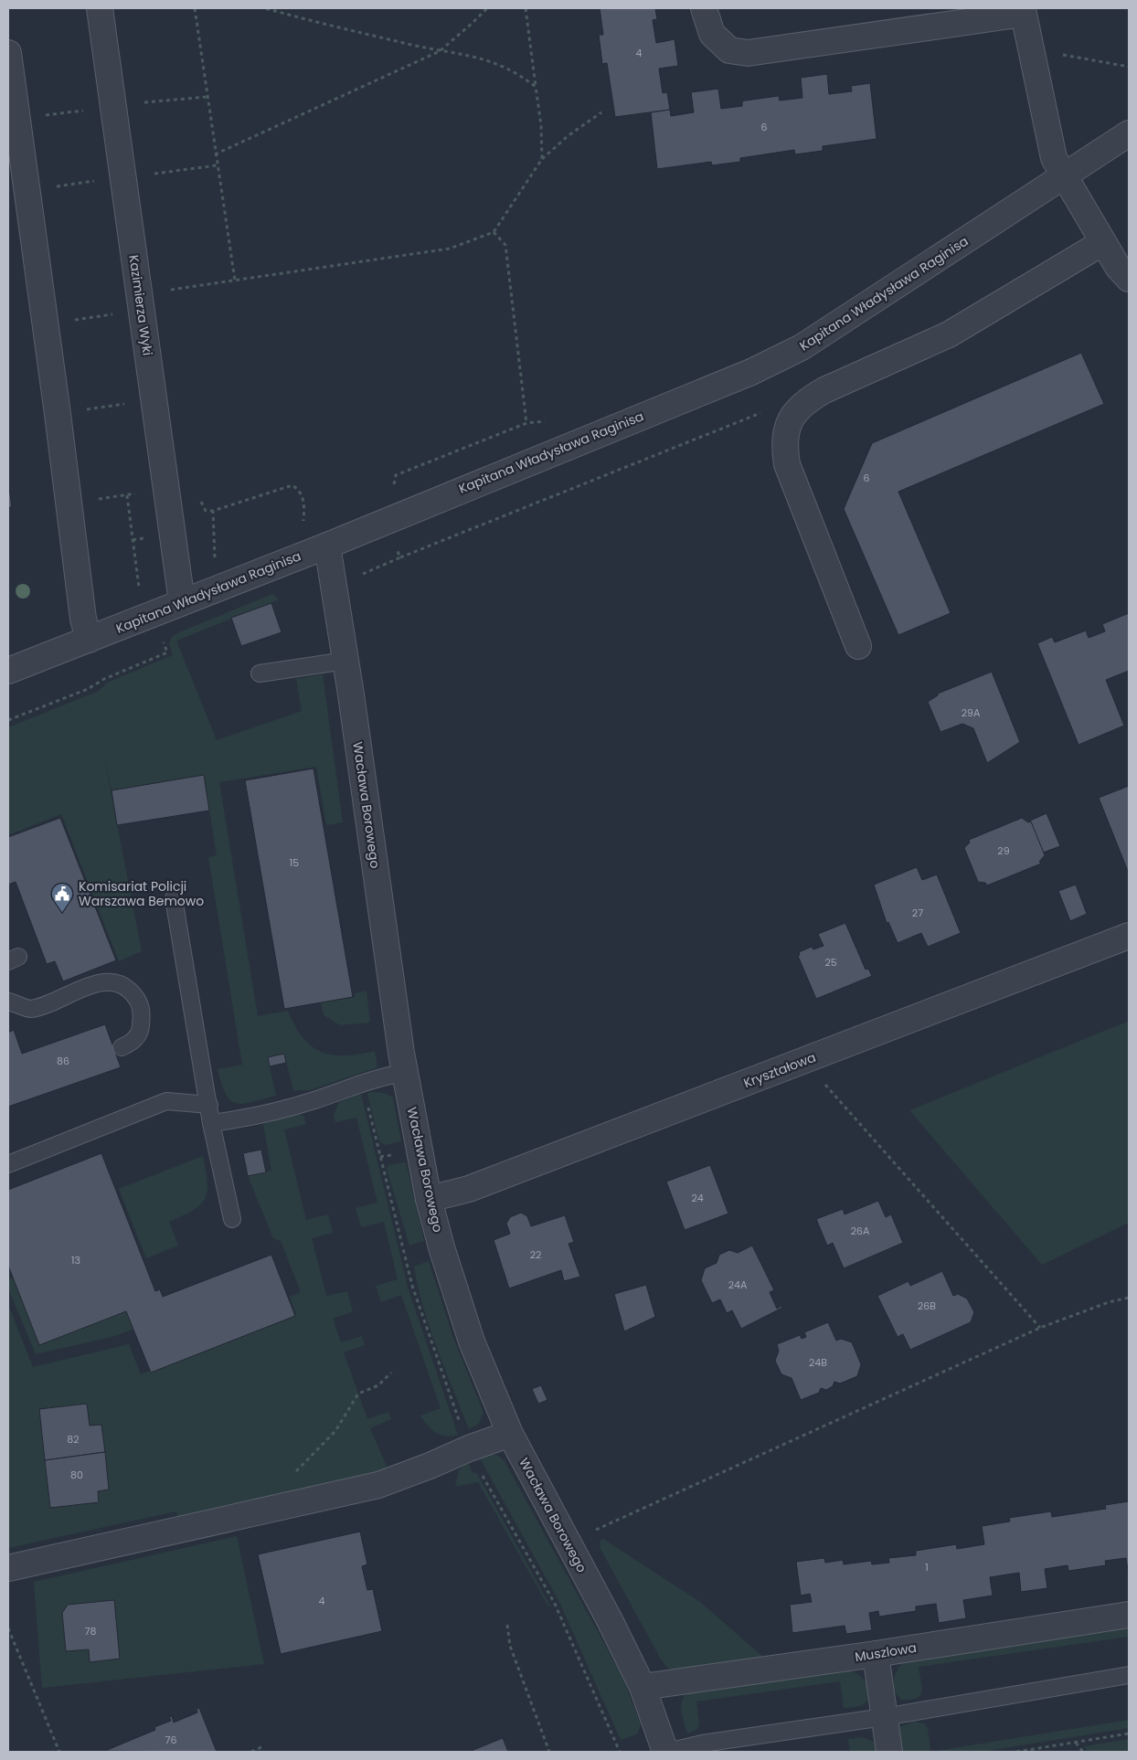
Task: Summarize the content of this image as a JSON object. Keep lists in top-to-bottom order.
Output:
{
  "streets": {
    "street": [
      "Kapitana Władysława Raginisa",
      "Kazimierza Wyki",
      "Wacława Borowego",
      "Kryształowa",
      "Muszlowa"
    ]
  },
  "crossings": [
    ["Kapitana Władysława Raginisa", "Kazimierza Wyki"],
    ["Kapitana Władysława Raginisa", "Wacława Borowego"],
    ["Wacława Borowego", "Kryształowa"],
    ["Wacława Borowego", "Muszlowa"]
  ],
  "places": {
    "public building": ["Komisariat Policji Warszawa Bemowo"]
  },
  "house_numbers": [
    "4",
    "6",
    "6",
    "29A",
    "29",
    "15",
    "27",
    "25",
    "86",
    "24",
    "26A",
    "22",
    "13",
    "24A",
    "26B",
    "24B",
    "82",
    "80",
    "1",
    "4",
    "78",
    "76"
  ]
}
